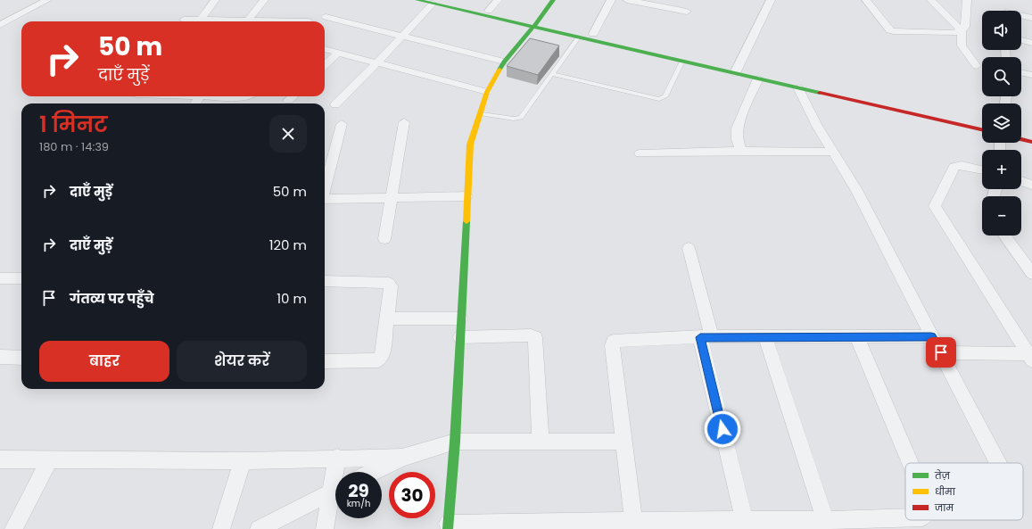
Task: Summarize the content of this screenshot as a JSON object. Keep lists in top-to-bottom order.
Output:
{
  "legend": ["तेज़", "धीमा", "जाम"],
  "page": {
    "map_buttons": ["+", "−"],
    "turn": ["50 m", "दाएँ मुड़ें"],
    "heading": ["1 मिनट", "180 m · 14:39"],
    "list": [
      {
        "name": "दाएँ मुड़ें",
        "value": "50 m"
      },
      {
        "name": "दाएँ मुड़ें",
        "value": "120 m"
      },
      {
        "name": "गंतव्य पर पहुँचे",
        "value": "10 m"
      }
    ],
    "buttons": ["बाहर", "शेयर करें"],
    "speed": "29 km/h",
    "limit": "30"
  }
}
